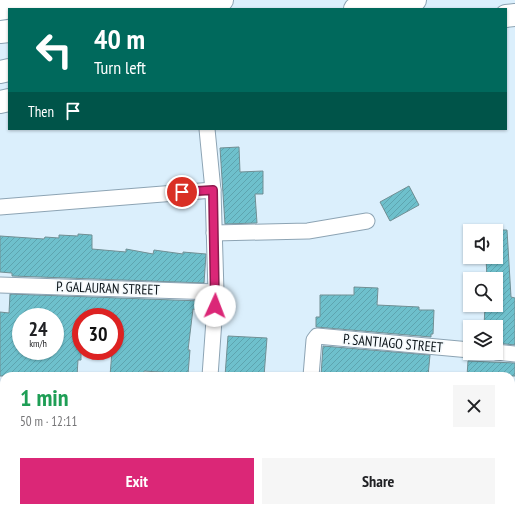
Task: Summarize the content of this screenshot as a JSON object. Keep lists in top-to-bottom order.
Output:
{
  "streets": {
    "street": ["P. GALAURAN STREET", "P. SANTIAGO STREET"]
  },
  "page": {
    "turn": ["40 m", "Turn left"],
    "then": "Then",
    "speed": "24 km/h",
    "limit": "30",
    "heading": ["1 min", "50 m · 12:11"],
    "buttons": ["Exit", "Share"]
  }
}
